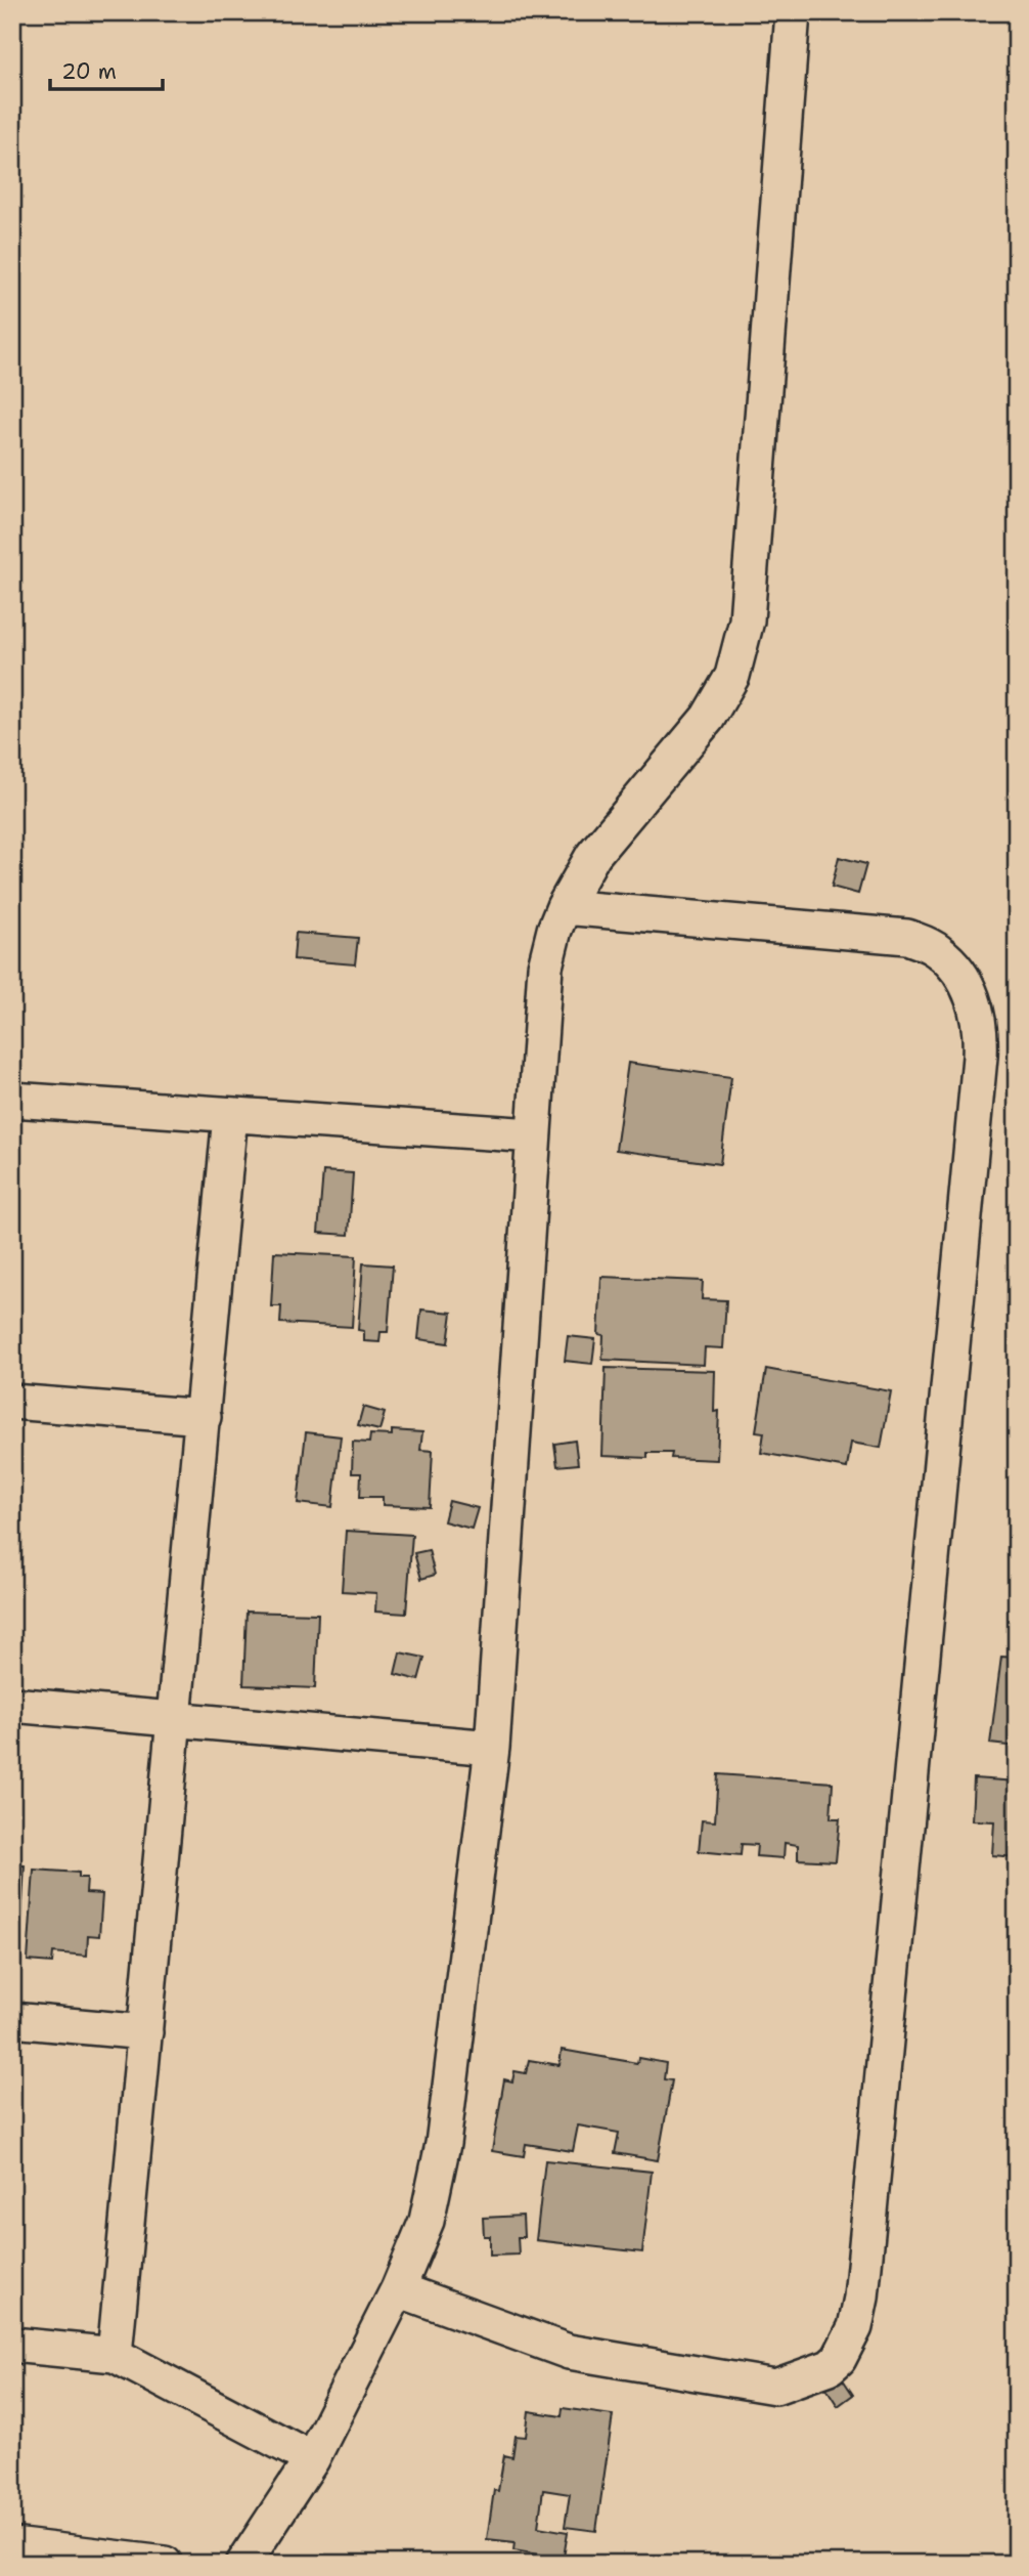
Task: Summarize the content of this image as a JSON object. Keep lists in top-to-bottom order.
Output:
{
  "scale_bar": "20 m"
}
